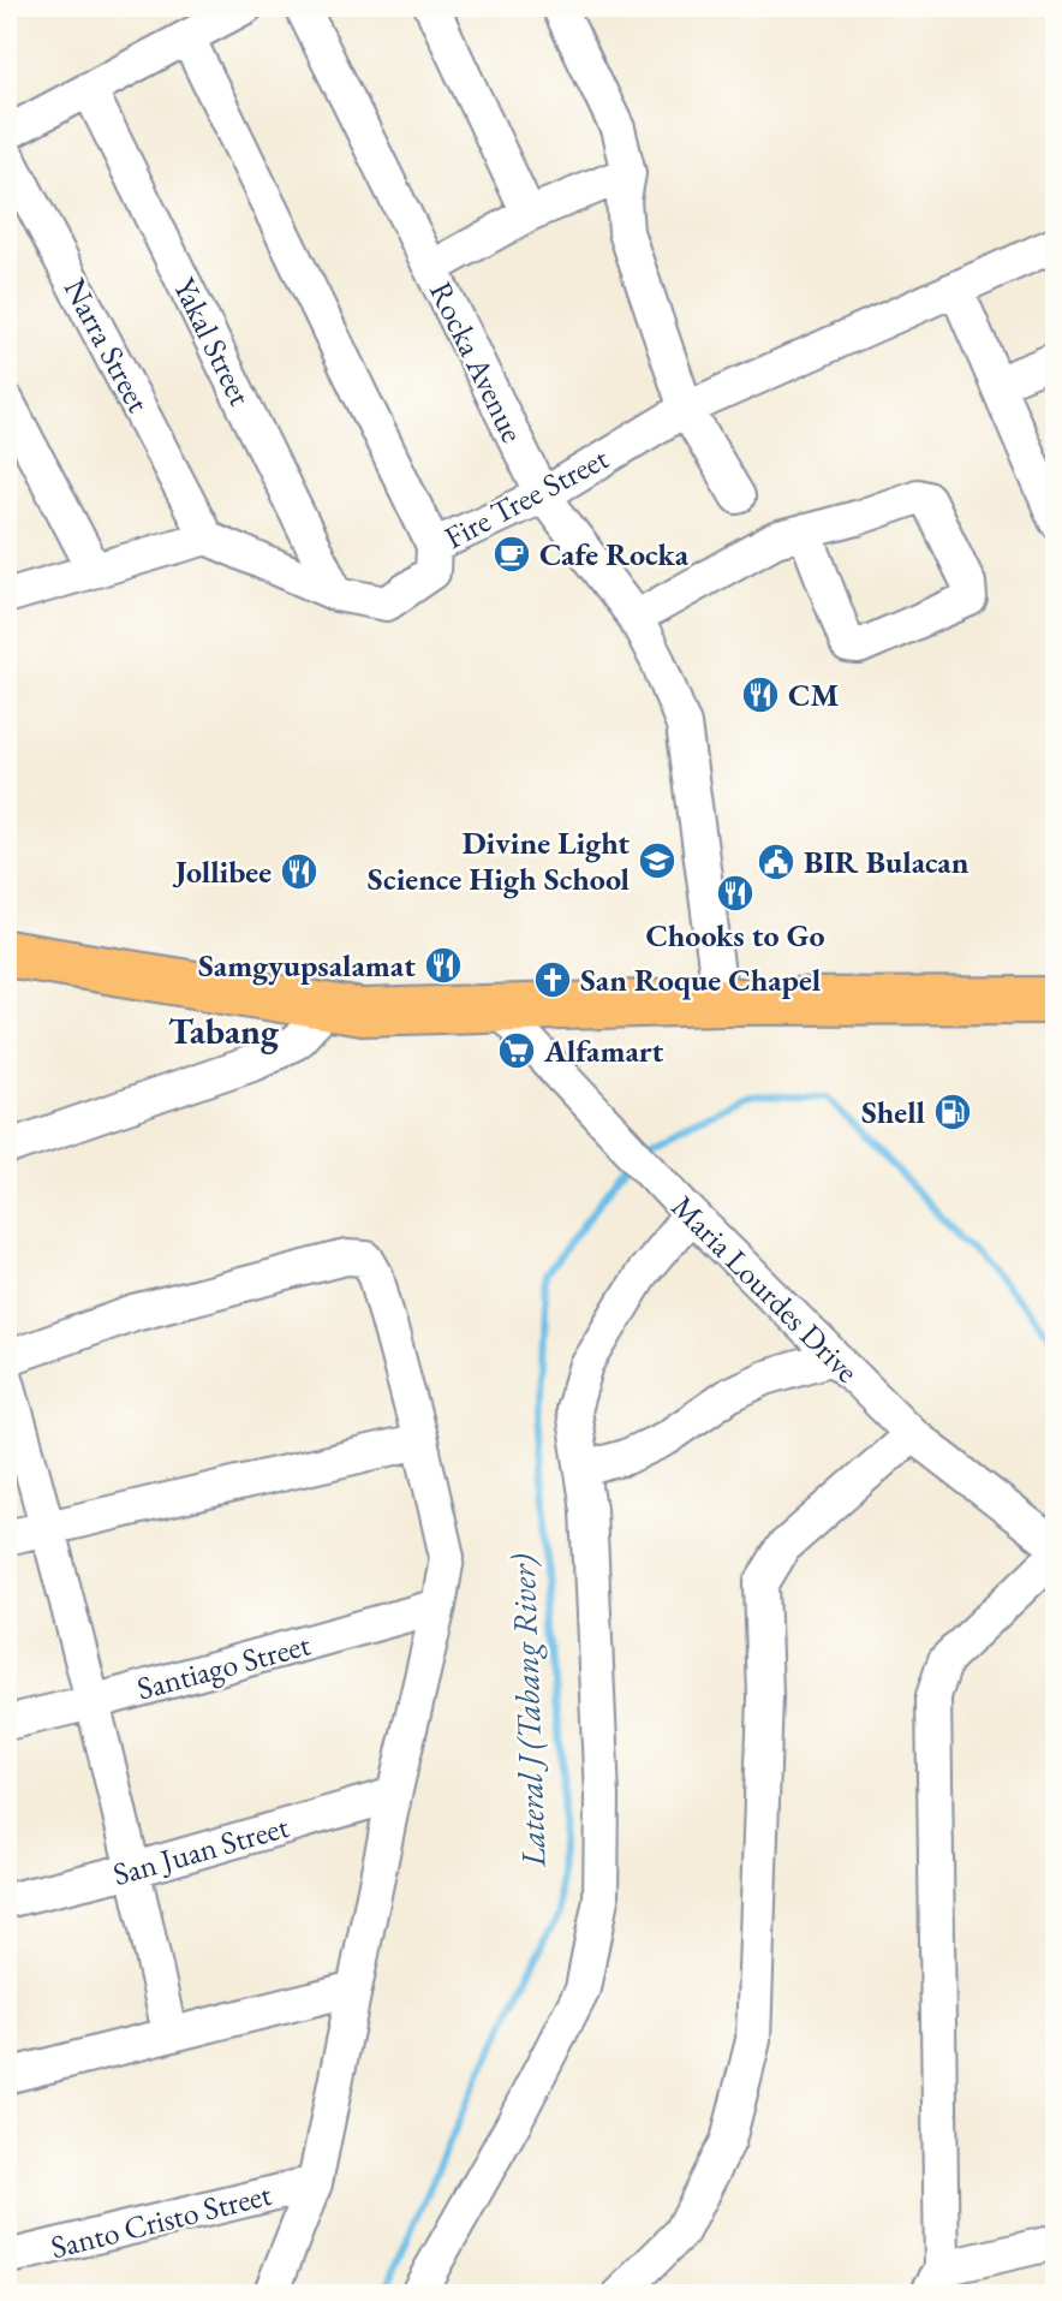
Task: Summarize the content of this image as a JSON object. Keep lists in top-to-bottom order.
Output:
{
  "streets": {
    "street": [
      "Yakal Street",
      "Narra Street",
      "Rocka Avenue",
      "Fire Tree Street",
      "Maria Lourdes Drive",
      "Santiago Street",
      "San Juan Street",
      "Santo Cristo Street"
    ]
  },
  "crossings": [
    ["Yakal Street", "Fire Tree Street"],
    ["Narra Street", "Fire Tree Street"],
    ["Rocka Avenue", "Fire Tree Street"]
  ],
  "districts": ["Tabang"],
  "water": ["Lateral J (Tabang River)"],
  "places": {
    "cafe": ["Cafe Rocka"],
    "restaurant": [
      "CM",
      "Jollibee",
      "Chooks to Go",
      "Samgyupsalamat"
    ],
    "school or university": ["Divine Light Science High School"],
    "public building": ["BIR Bulacan"],
    "church": ["San Roque Chapel"],
    "supermarket": ["Alfamart"],
    "fuel station": ["Shell"]
  }
}
